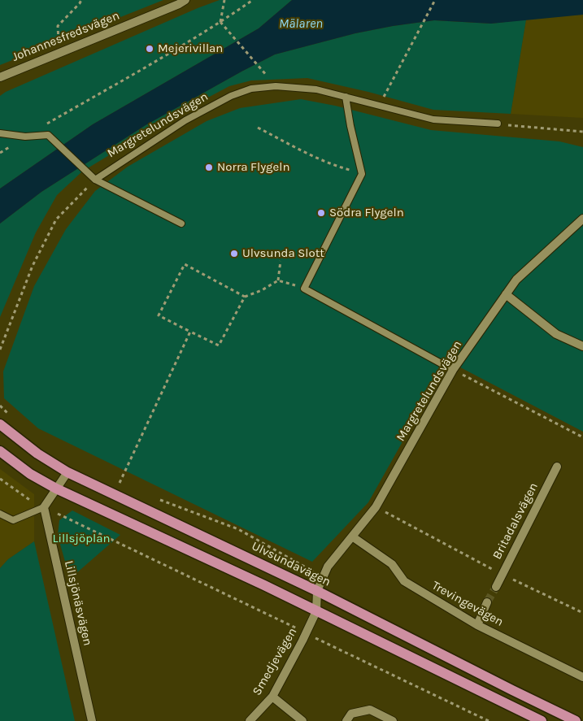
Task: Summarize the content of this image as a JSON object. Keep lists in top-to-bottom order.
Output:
{
  "streets": {
    "main road": ["Ulvsundavägen"],
    "street": [
      "Johannesfredsvägen",
      "Margretelundsvägen",
      "Britadalsvägen",
      "Lillsjönäsvägen",
      "Trevingevägen",
      "Smedjevägen"
    ]
  },
  "crossings": [
    ["Margretelundsvägen", "Ulvsundavägen"],
    ["Margretelundsvägen", "Trevingevägen"]
  ],
  "water": ["Mälaren"],
  "parks": ["Lillsjöplan"],
  "places": [
    "Mejerivillan",
    "Norra Flygeln",
    "Södra Flygeln",
    "Ulvsunda Slott"
  ]
}
